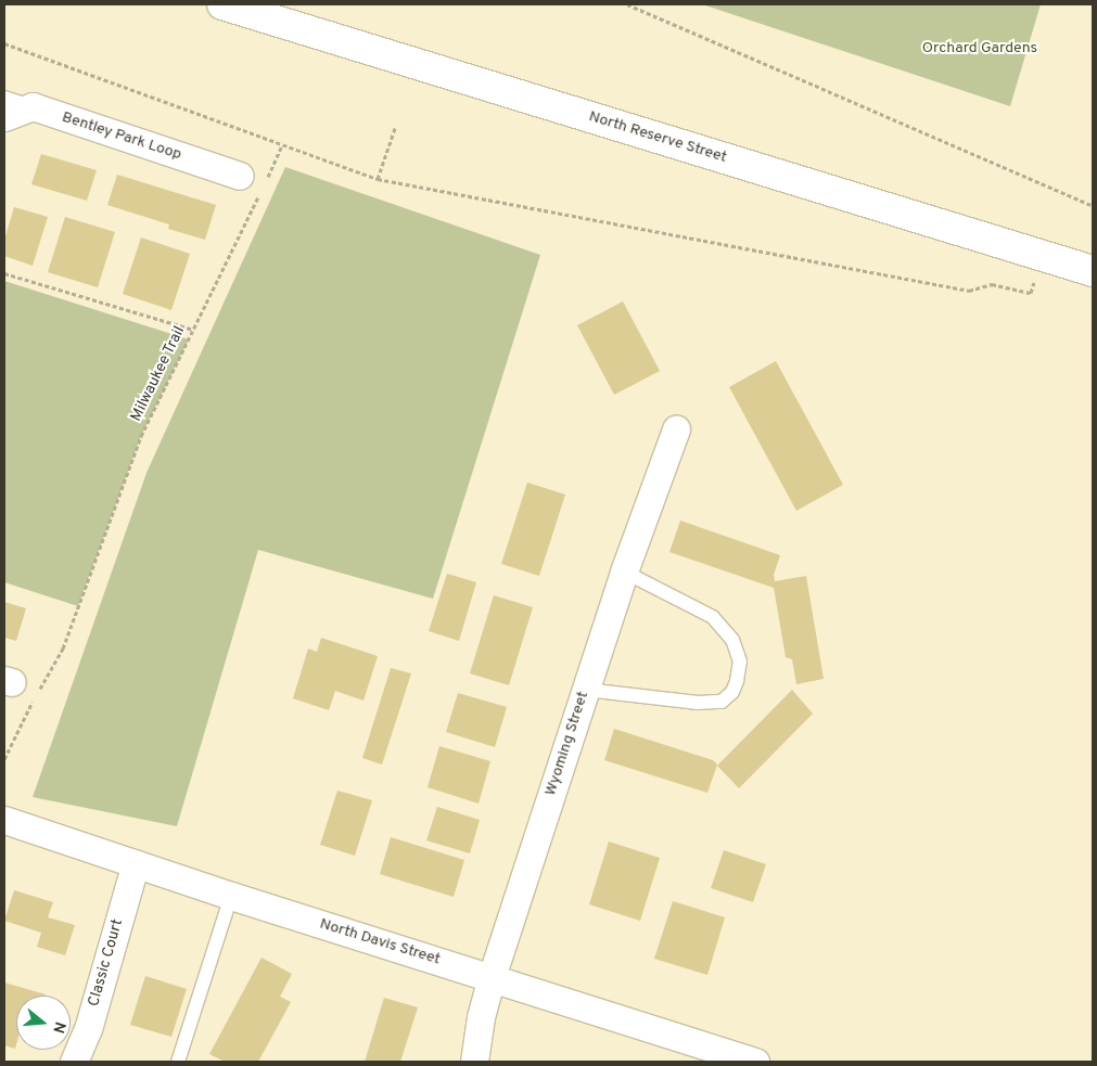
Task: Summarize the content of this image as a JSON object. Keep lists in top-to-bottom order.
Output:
{
  "streets": {
    "highway": ["North Reserve Street"],
    "street": [
      "Bentley Park Loop",
      "Wyoming Street",
      "North Davis Street",
      "Classic Court"
    ],
    "path": ["Milwaukee Trail"]
  },
  "crossings": [
    ["Bentley Park Loop", "Milwaukee Trail"],
    ["Wyoming Street", "North Davis Street"],
    ["North Davis Street", "Classic Court"]
  ],
  "parks": ["Orchard Gardens"],
  "north": "right"
}
